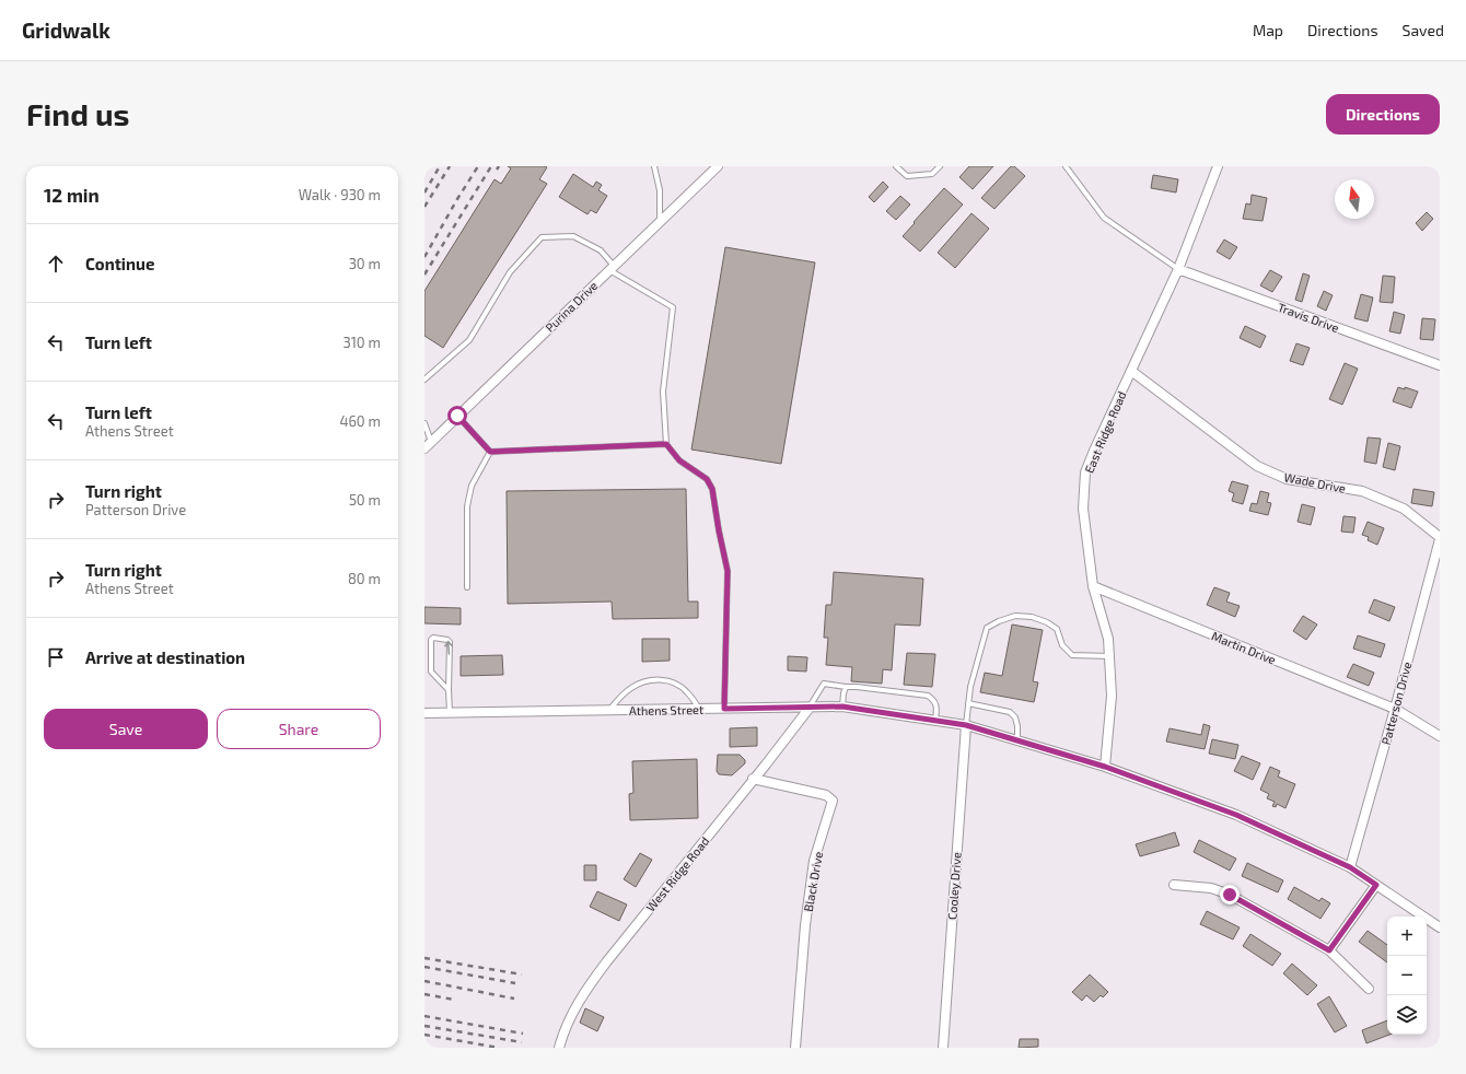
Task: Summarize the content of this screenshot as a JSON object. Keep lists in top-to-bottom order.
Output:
{
  "streets": {
    "street": [
      "Purina Drive",
      "Travis Drive",
      "East Ridge Road",
      "Wade Drive",
      "Martin Drive",
      "Patterson Drive",
      "Athens Street",
      "West Ridge Road",
      "Black Drive",
      "Cooley Drive"
    ]
  },
  "crossings": [
    ["Travis Drive", "East Ridge Road"],
    ["East Ridge Road", "Wade Drive"],
    ["East Ridge Road", "Martin Drive"],
    ["East Ridge Road", "Athens Street"],
    ["Wade Drive", "Patterson Drive"],
    ["Martin Drive", "Patterson Drive"],
    ["Patterson Drive", "Athens Street"],
    ["Athens Street", "West Ridge Road"],
    ["Athens Street", "Cooley Drive"],
    ["West Ridge Road", "Black Drive"]
  ],
  "north": "top",
  "page": {
    "header": "Gridwalk",
    "nav": ["Map", "Directions", "Saved"],
    "buttons": [
      "Directions",
      ["Save", "Share"]
    ],
    "title": "Find us",
    "heading": ["12 min", "Walk · 930 m"],
    "list": [
      ["Continue", "30 m"],
      ["Turn left", "310 m"],
      ["Turn left", "Athens Street", "460 m"],
      ["Turn right", "Patterson Drive", "50 m"],
      ["Turn right", "Athens Street", "80 m"],
      "Arrive at destination"
    ],
    "map_buttons": ["+", "−"]
  }
}
